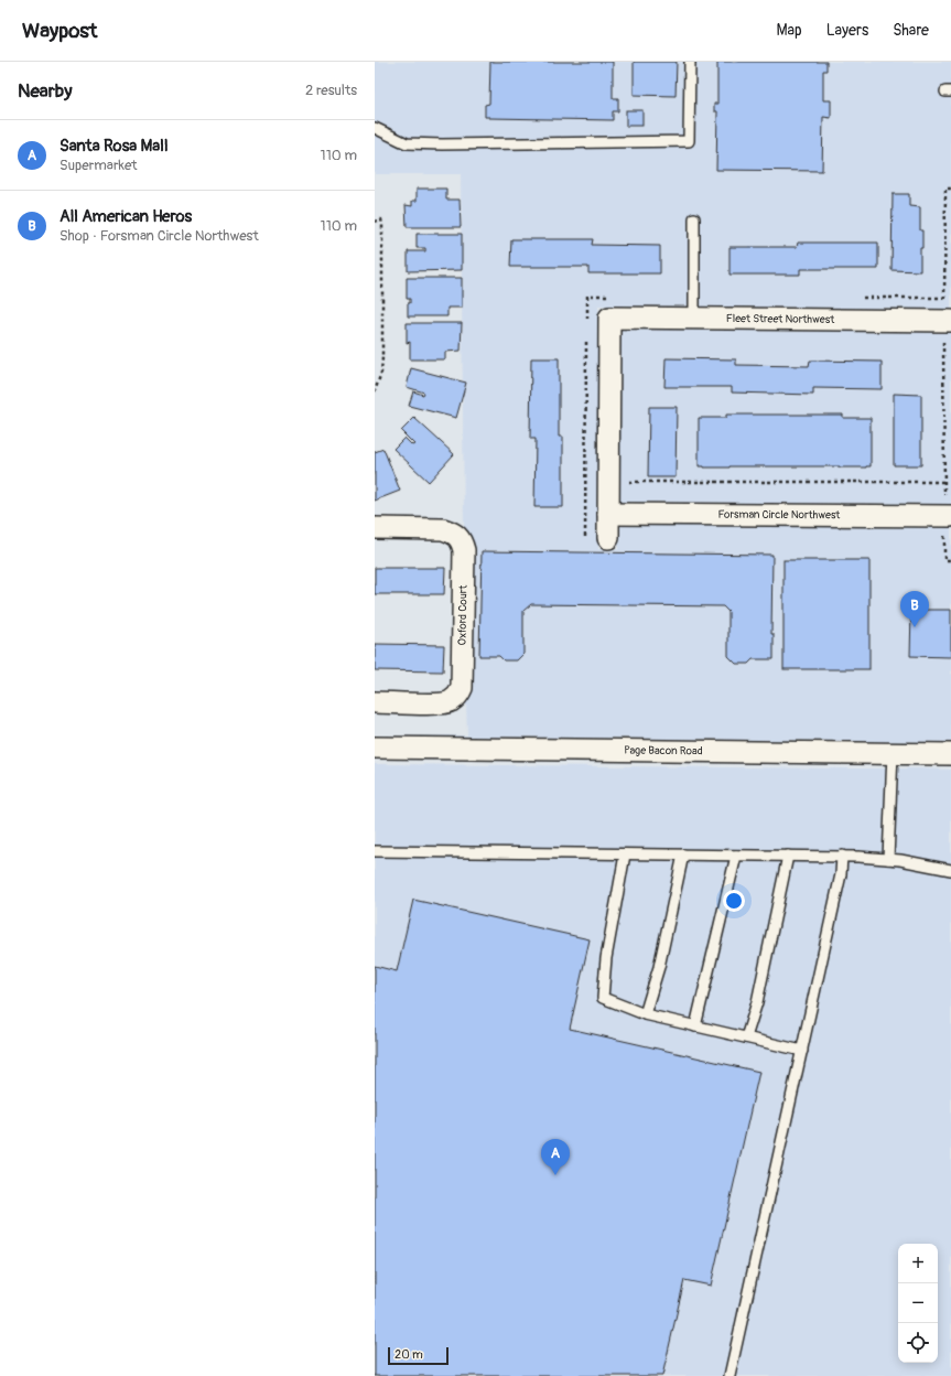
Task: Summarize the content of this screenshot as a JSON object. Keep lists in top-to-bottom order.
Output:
{
  "streets": {
    "street": [
      "Fleet Street Northwest",
      "Forsman Circle Northwest",
      "Oxford Court",
      "Page Bacon Road"
    ]
  },
  "crossings": [
    ["Fleet Street Northwest", "Forsman Circle Northwest"]
  ],
  "scale_bar": "20 m",
  "page": {
    "header": "Waypost",
    "nav": ["Map", "Layers", "Share"],
    "heading": ["Nearby", "2 results"],
    "list": [
      {
        "mark": "A",
        "name": "Santa Rosa Mall",
        "note": "Supermarket",
        "value": "110 m"
      },
      {
        "mark": "B",
        "name": "All American Heros",
        "note": "Shop · Forsman Circle Northwest",
        "value": "110 m"
      }
    ],
    "pins": ["B", "A"],
    "map_buttons": ["+", "−"],
    "scale": "20 m"
  }
}
